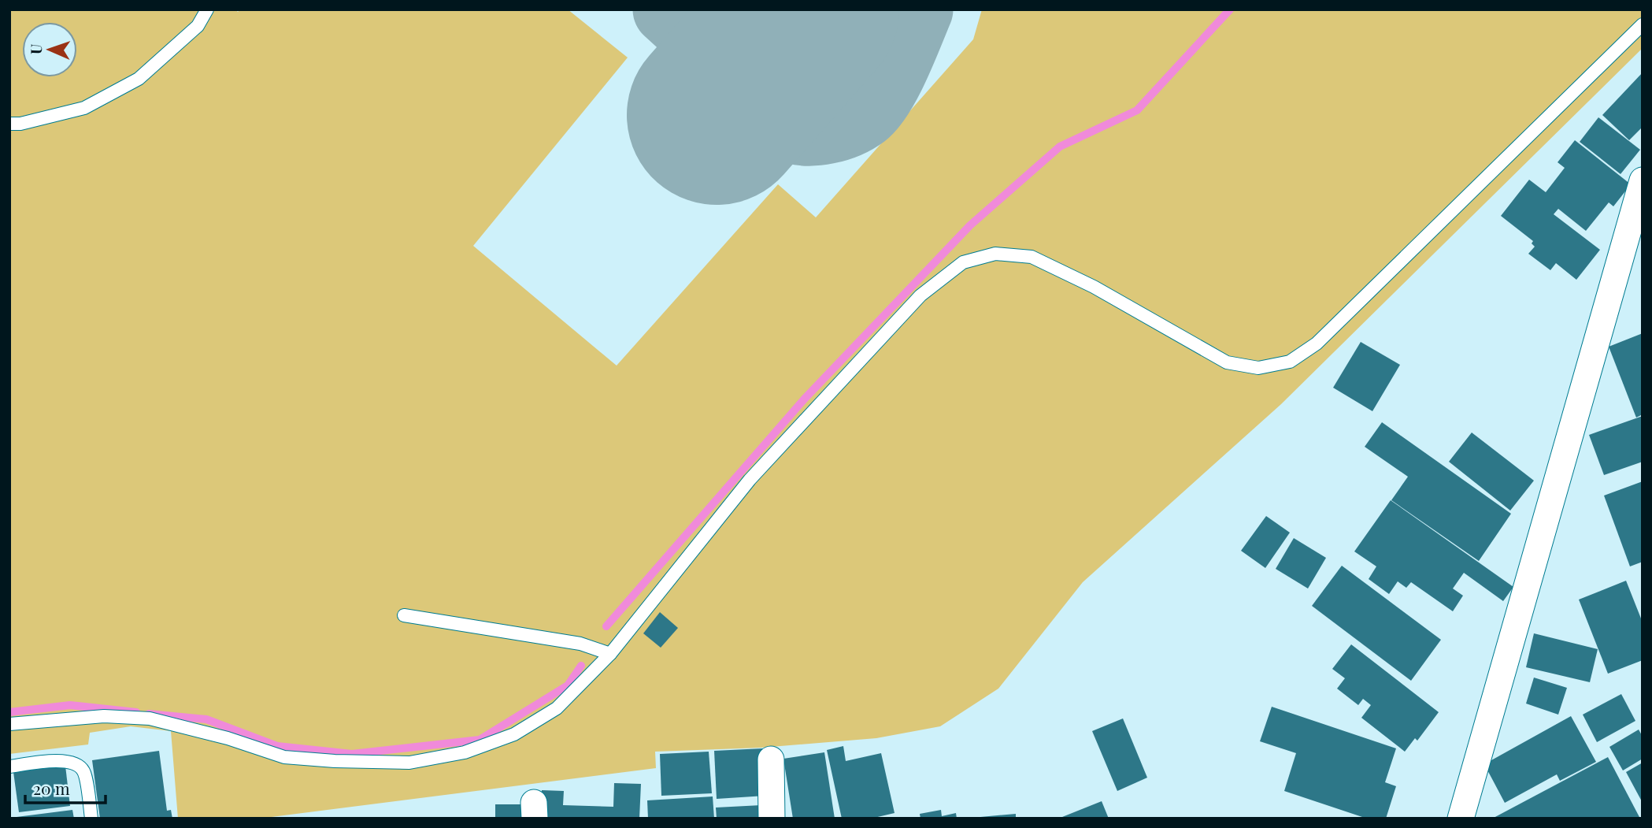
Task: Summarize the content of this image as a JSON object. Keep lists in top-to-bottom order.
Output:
{
  "scale_bar": "20 m",
  "north": "left"
}
